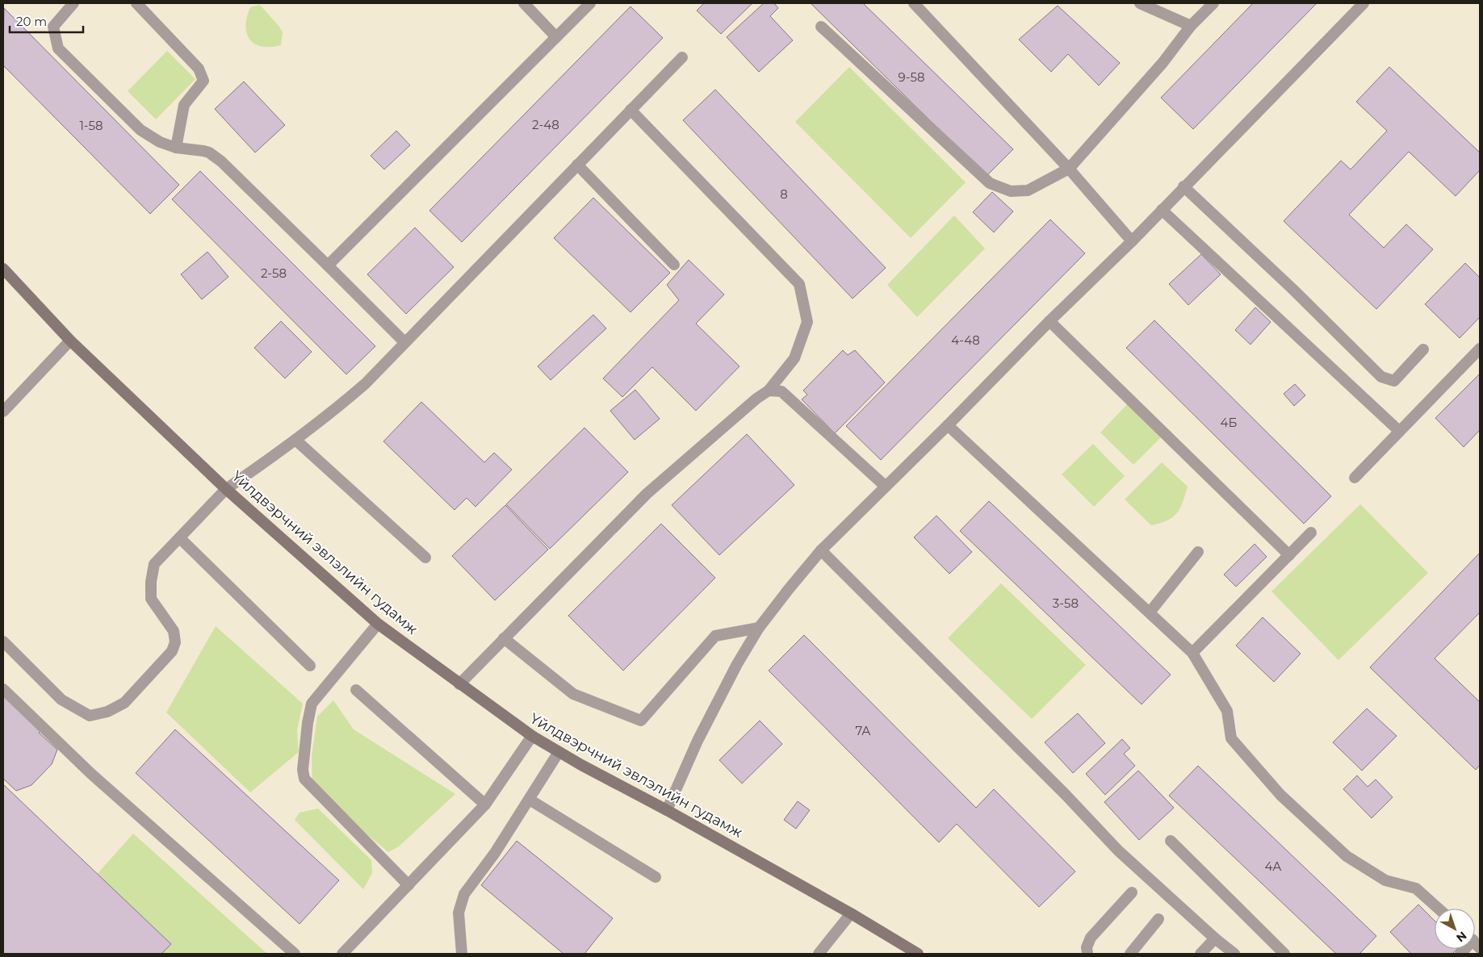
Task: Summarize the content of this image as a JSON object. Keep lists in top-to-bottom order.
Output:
{
  "streets": {
    "main road": ["Үйлдвэрчний эвлэлийн гудамж"]
  },
  "house_numbers": [
    "9-58",
    "2-48",
    "1-58",
    "8",
    "2-58",
    "4-48",
    "4Б",
    "3-58",
    "7А",
    "4А"
  ],
  "scale_bar": "20 m",
  "north": "bottom right"
}
